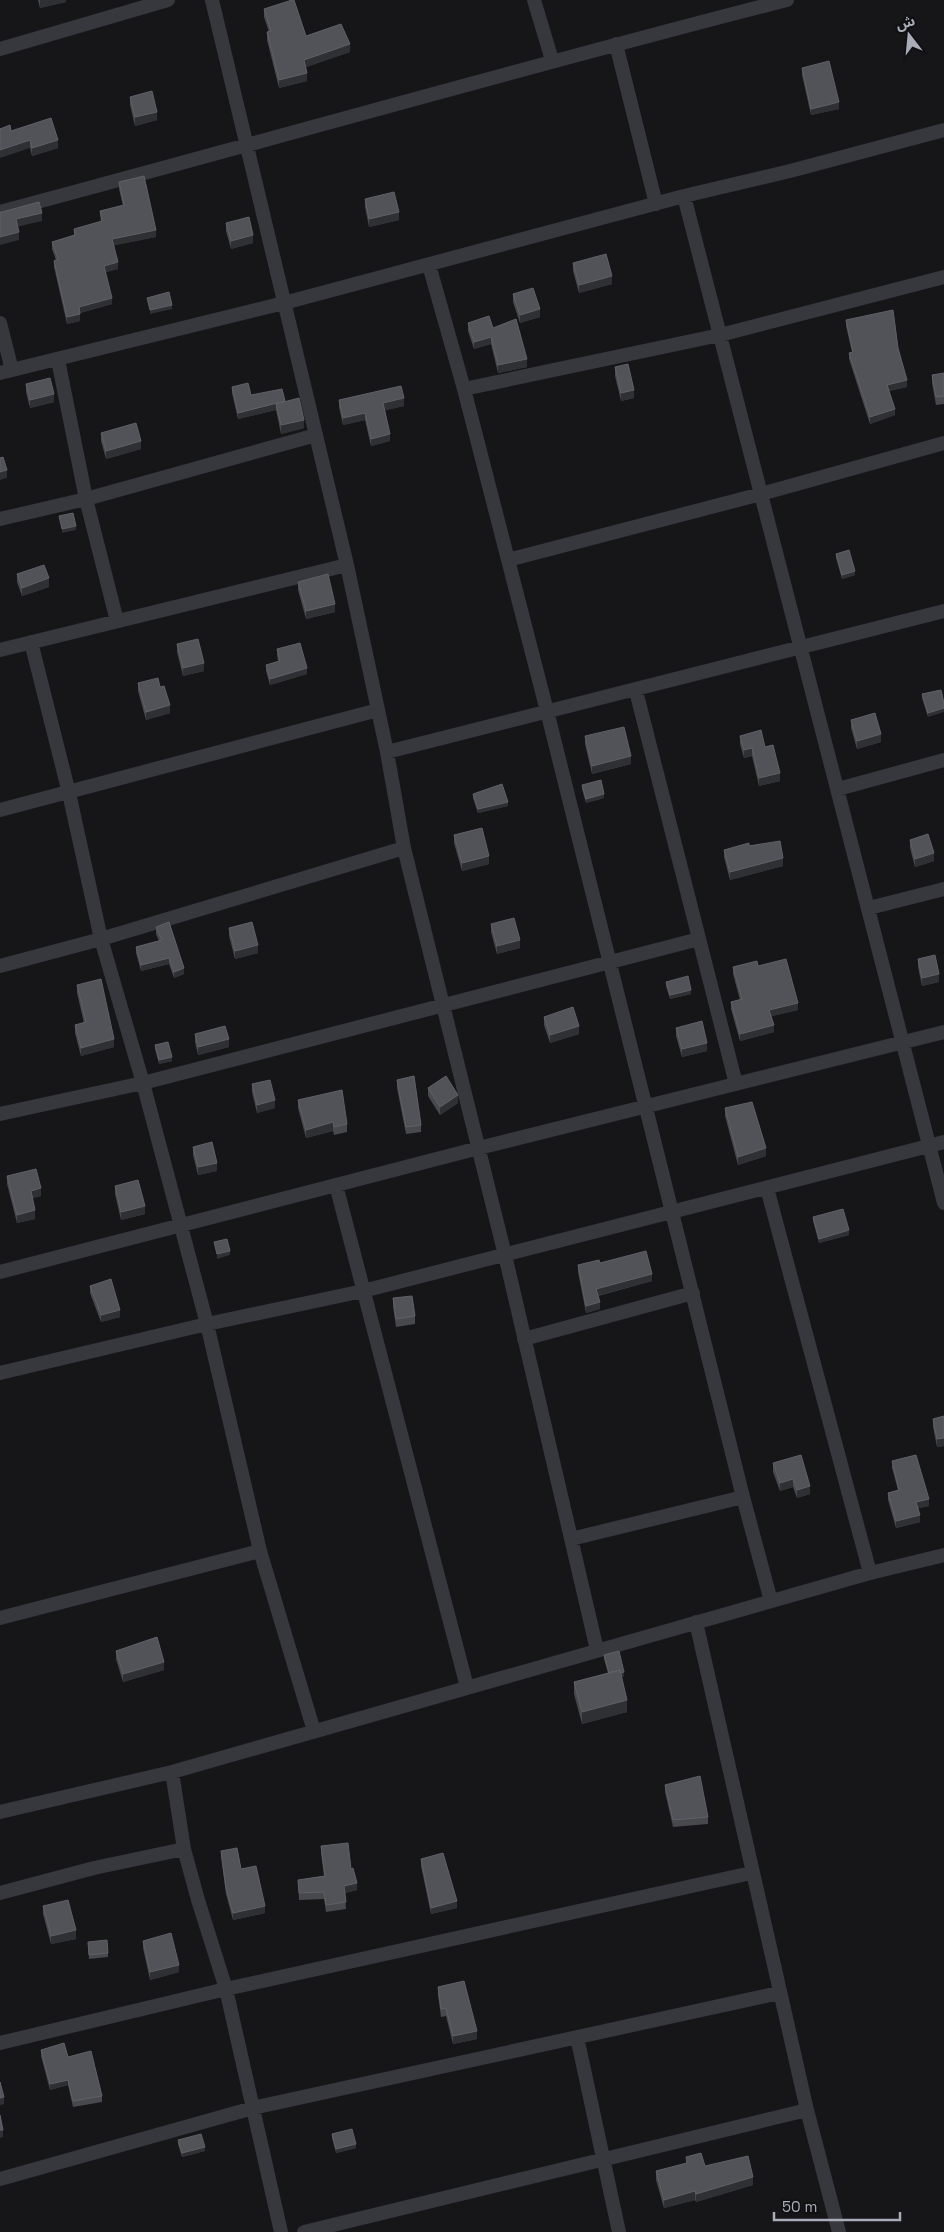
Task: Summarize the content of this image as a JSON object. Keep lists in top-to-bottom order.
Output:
{
  "scale_bar": "50 m",
  "north": "top"
}
